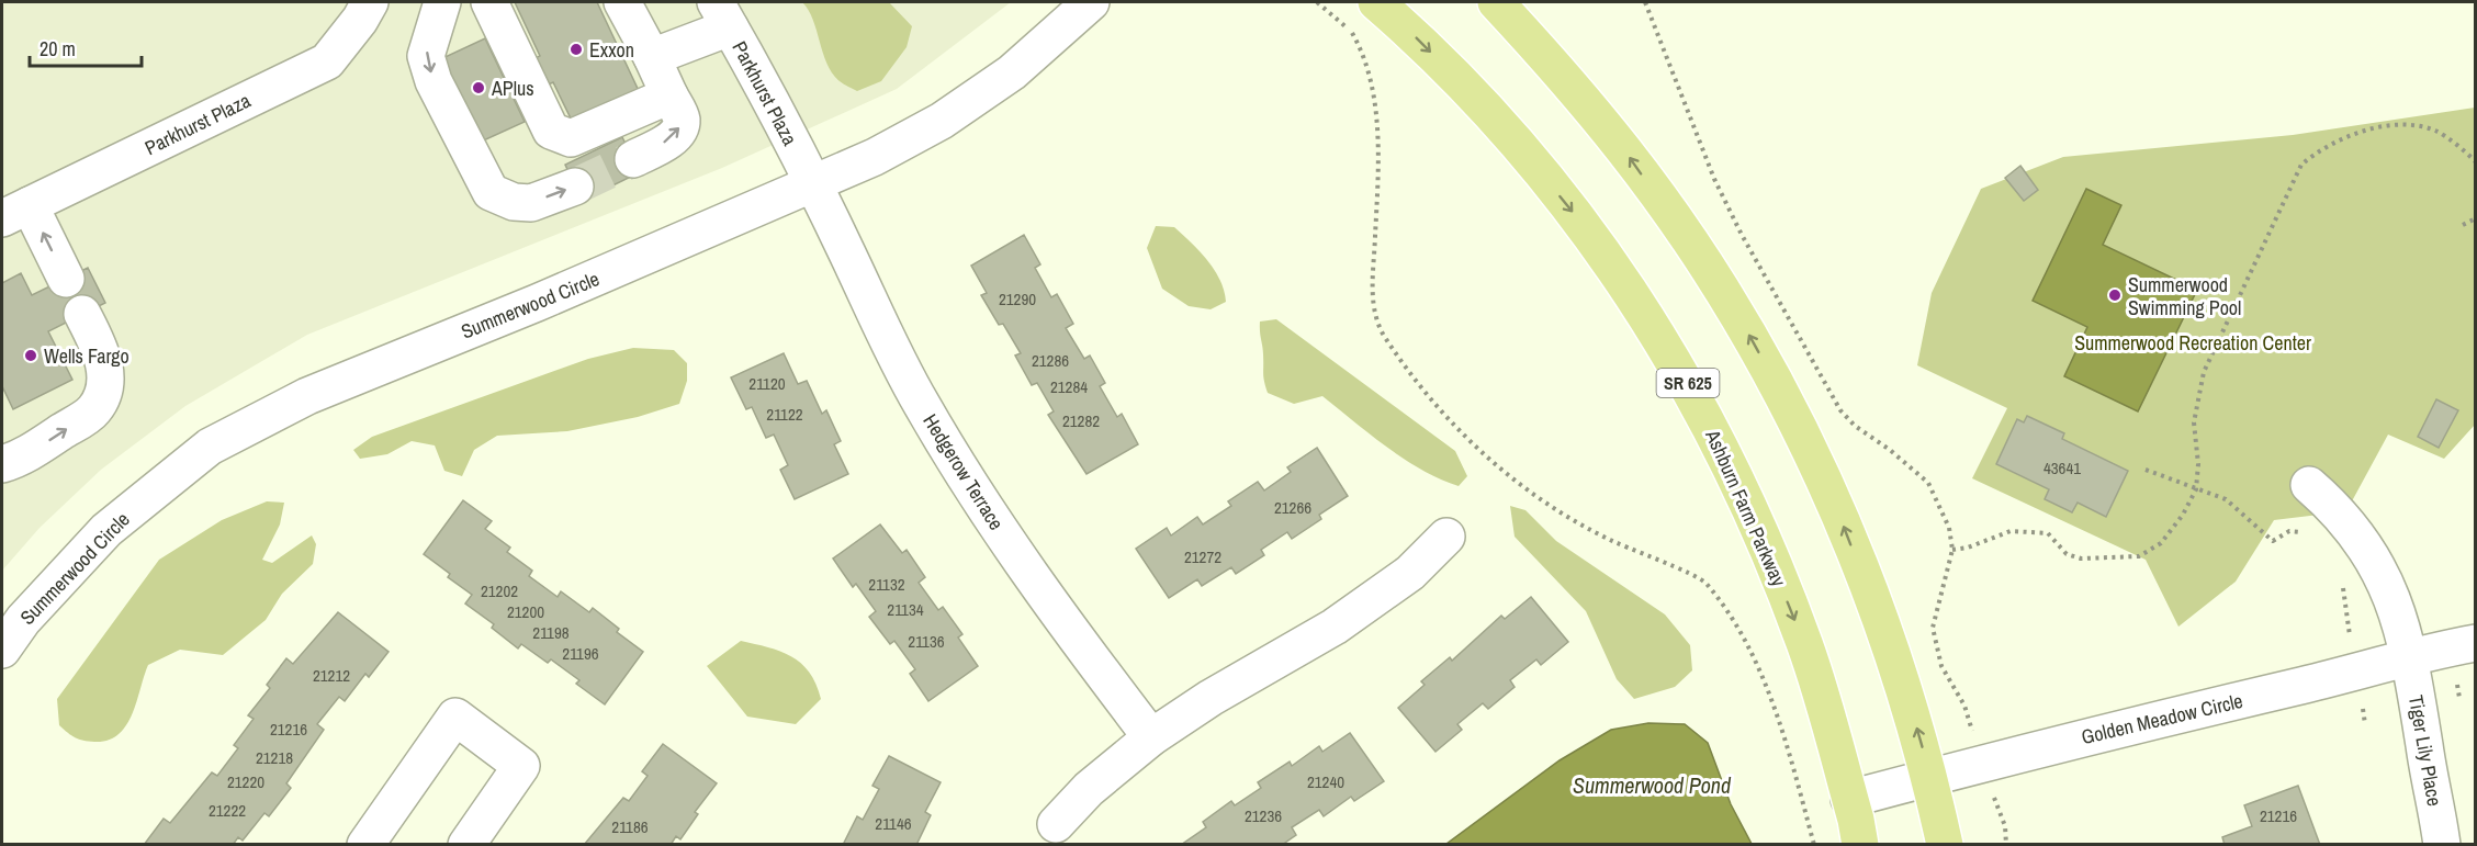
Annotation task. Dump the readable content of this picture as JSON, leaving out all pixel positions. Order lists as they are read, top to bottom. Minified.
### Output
{"streets":{"main road":["SR 625","Ashburn Farm Parkway"],"street":["Parkhurst Plaza","Summerwood Circle","Hedgerow Terrace","Golden Meadow Circle","Tiger Lily Place"]},"crossings":[["Parkhurst Plaza","Summerwood Circle"],["Parkhurst Plaza","Hedgerow Terrace"],["Summerwood Circle","Hedgerow Terrace"],["Ashburn Farm Parkway","Golden Meadow Circle"],["Golden Meadow Circle","Tiger Lily Place"]],"water":["Summerwood Pond"],"parks":["Summerwood Recreation Center"],"places":["Exxon","APlus","Summerwood Swimming Pool","Wells Fargo"],"house_numbers":["21290","21286","21120","21284","21122","21282","43641","21266","21272","21132","21202","21134","21200","21198","21136","21196","21212","21216","21218","21220","21240","21222","21236","21216","21146","21186"],"scale_bar":"20 m"}
